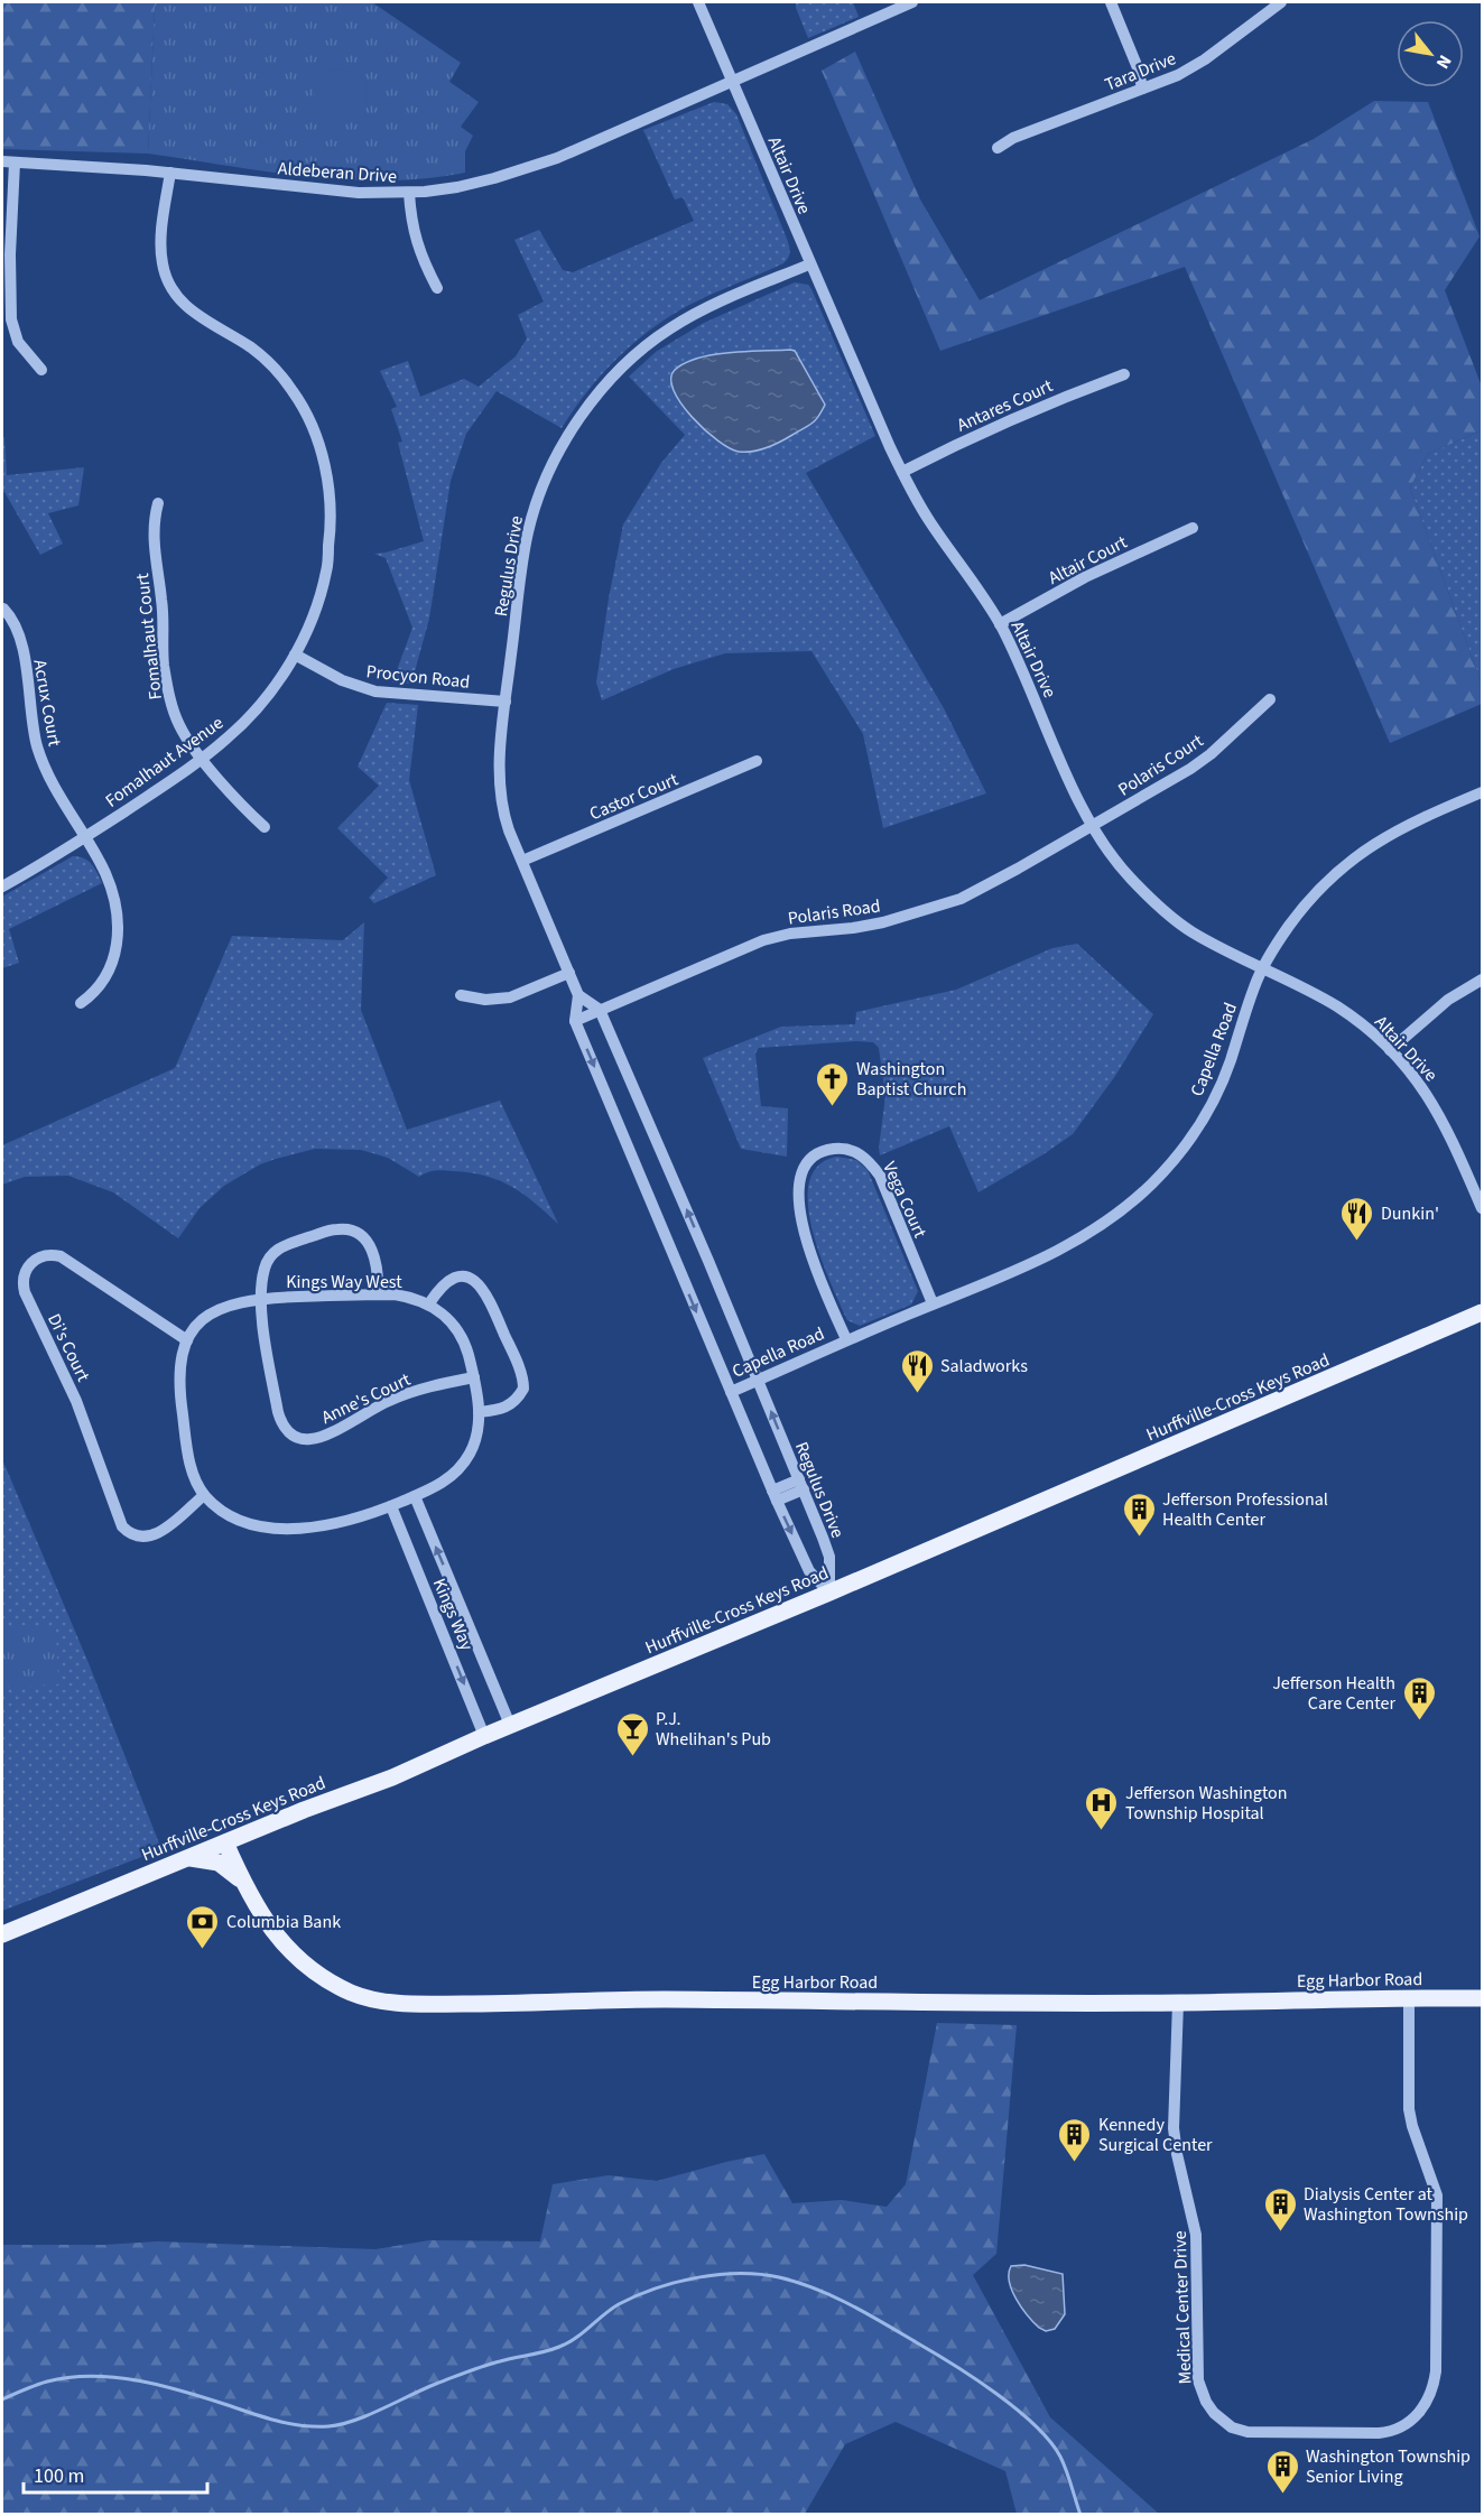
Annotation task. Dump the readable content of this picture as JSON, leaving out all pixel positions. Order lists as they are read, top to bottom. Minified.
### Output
{"streets":{"main road":["Hurffville-Cross Keys Road","Egg Harbor Road"],"street":["Tara Drive","Aldeberan Drive","Altair Drive","Antares Court","Altair Court","Regulus Drive","Fomalhaut Court","Procyon Road","Acrux Court","Fomalhaut Avenue","Polaris Court","Castor Court","Polaris Road","Capella Road","Vega Court","Kings Way West","Di's Court","Anne's Court","Kings Way","Medical Center Drive"]},"crossings":[["Aldeberan Drive","Altair Drive"],["Aldeberan Drive","Fomalhaut Avenue"],["Altair Drive","Antares Court"],["Altair Drive","Altair Court"],["Altair Drive","Regulus Drive"],["Altair Drive","Polaris Court"],["Altair Drive","Polaris Road"],["Altair Drive","Capella Road"],["Regulus Drive","Procyon Road"],["Regulus Drive","Castor Court"],["Regulus Drive","Polaris Road"],["Regulus Drive","Capella Road"],["Regulus Drive","Hurffville-Cross Keys Road"],["Fomalhaut Court","Fomalhaut Avenue"],["Procyon Road","Fomalhaut Avenue"],["Acrux Court","Fomalhaut Avenue"],["Polaris Court","Polaris Road"],["Capella Road","Vega Court"],["Kings Way West","Di's Court"],["Kings Way West","Anne's Court"],["Hurffville-Cross Keys Road","Kings Way"],["Hurffville-Cross Keys Road","Egg Harbor Road"],["Egg Harbor Road","Medical Center Drive"]],"places":{"church":["Washington Baptist Church"],"restaurant":["Dunkin'","Saladworks"],"building":["Jefferson Professional Health Center","Jefferson Health Care Center","Kennedy Surgical Center","Dialysis Center at Washington Township","Washington Township Senior Living"],"bar":["P.J. Whelihan's Pub"],"hospital":["Jefferson Washington Township Hospital"],"bank":["Columbia Bank"]},"scale_bar":"100 m","north":"bottom right"}
